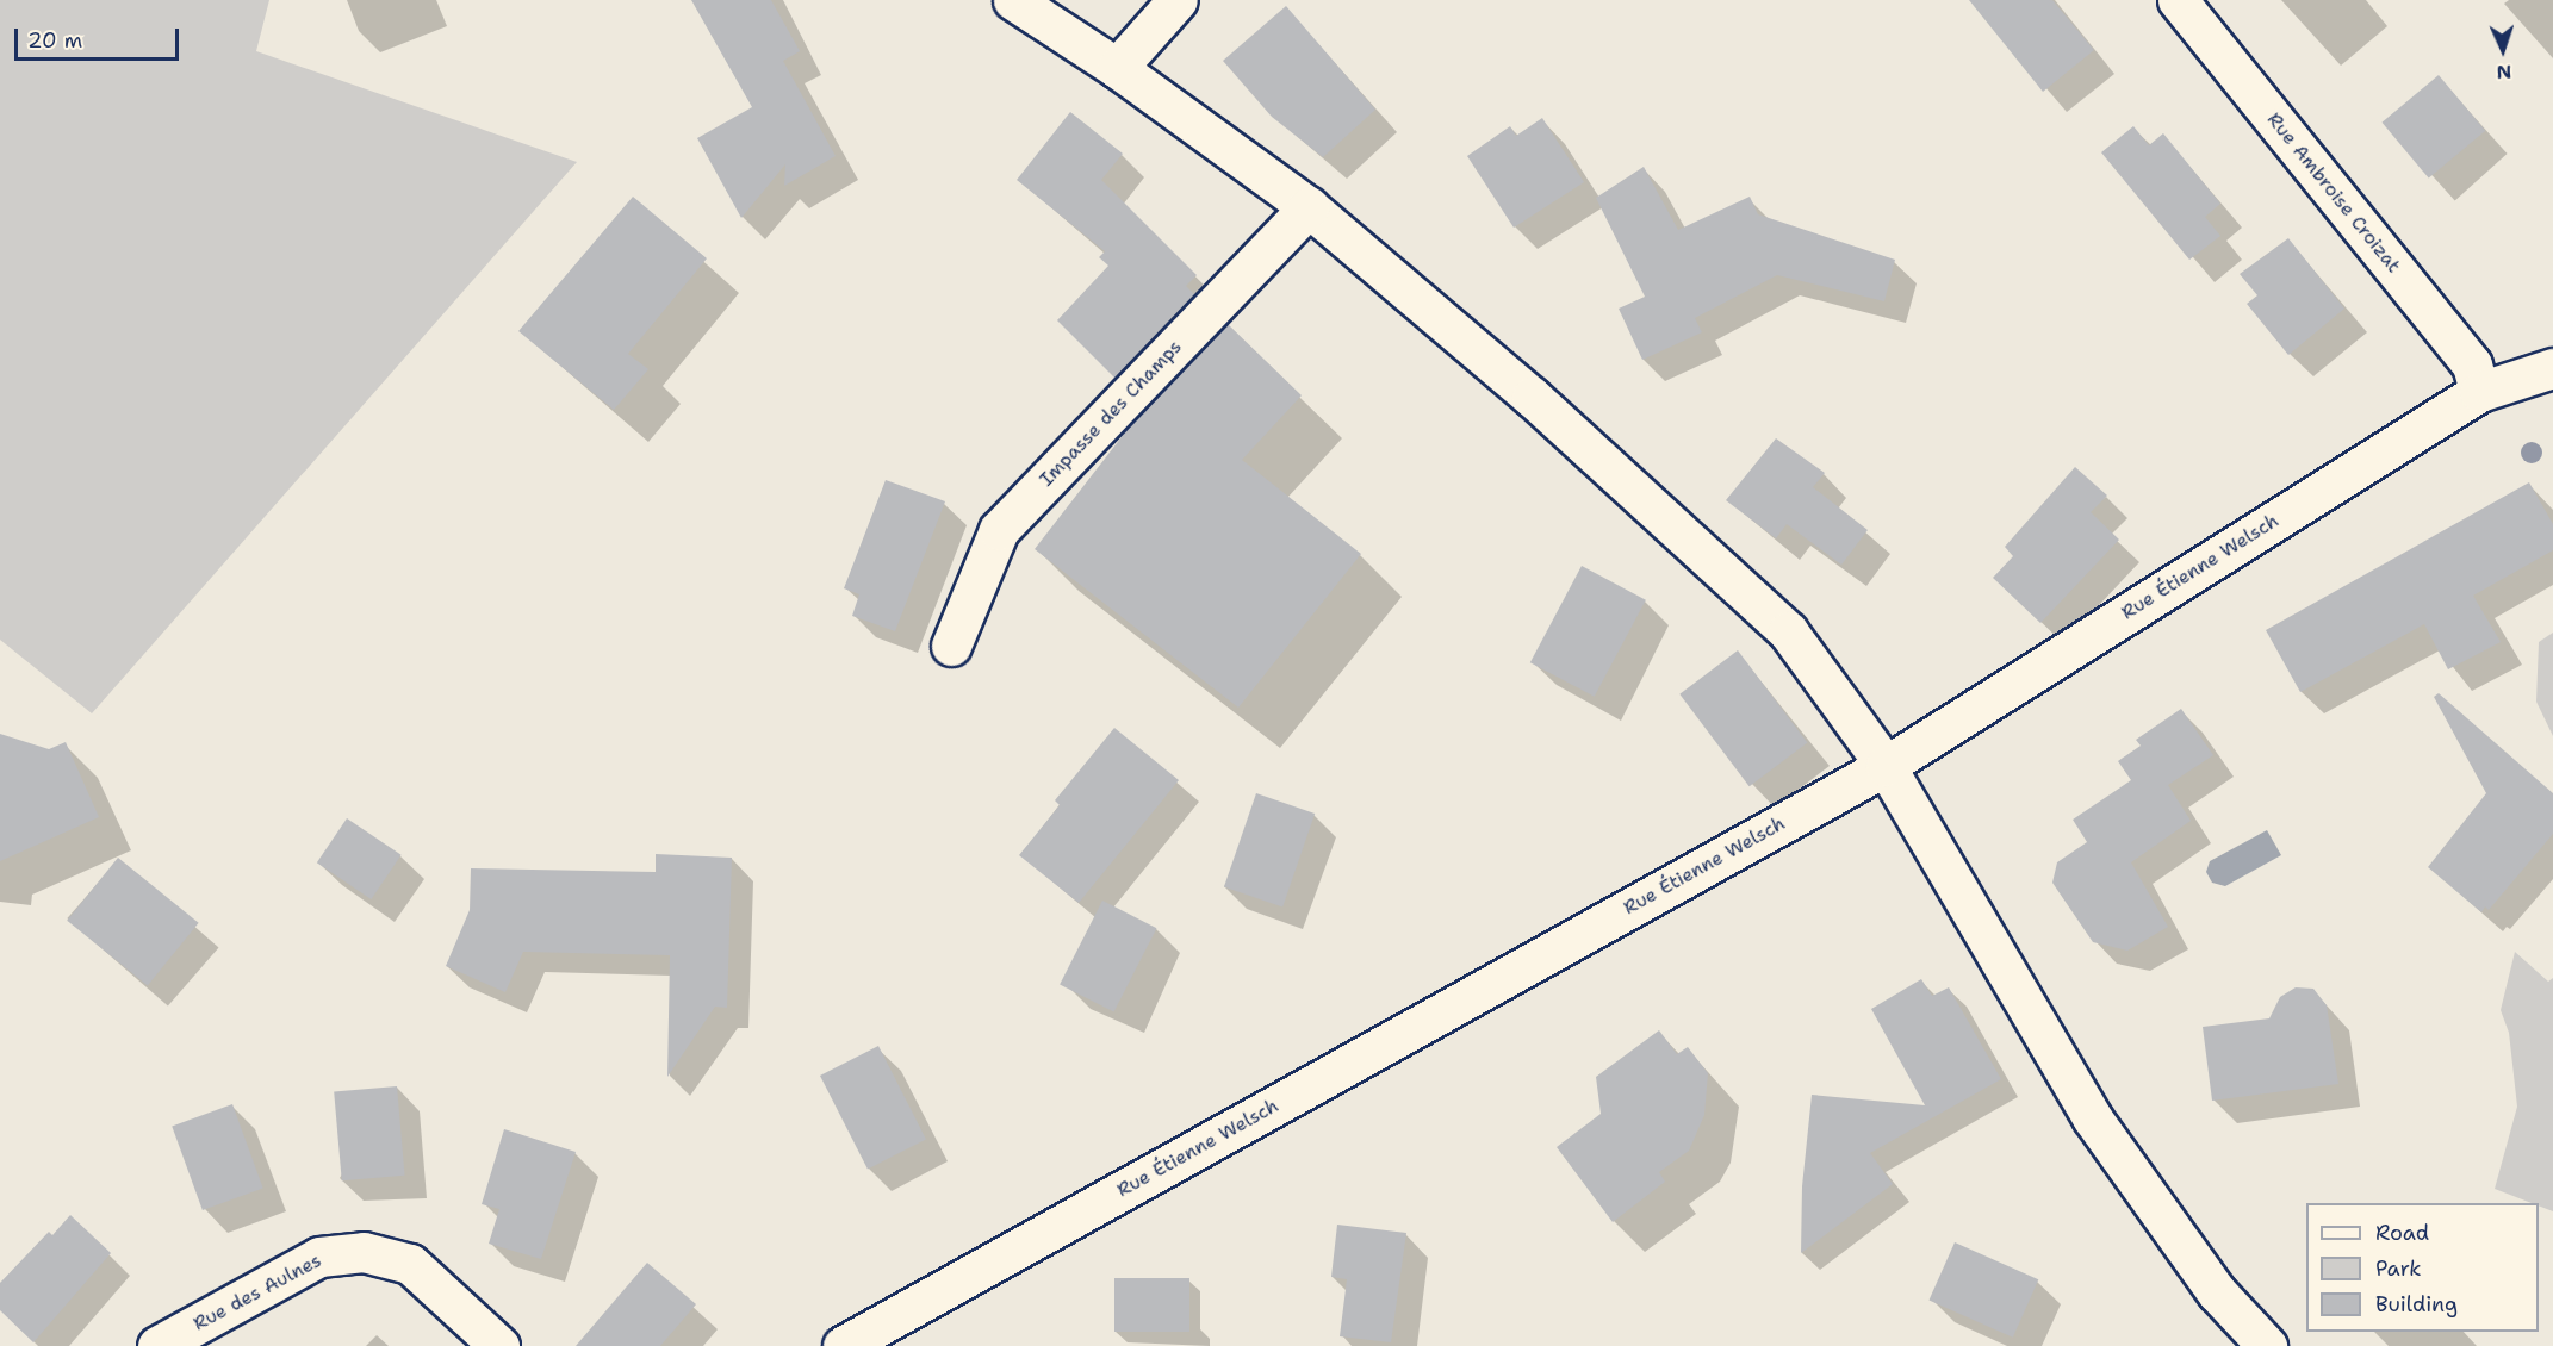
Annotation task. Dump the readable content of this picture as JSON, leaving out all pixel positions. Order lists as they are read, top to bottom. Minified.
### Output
{"streets":{"street":["Rue Ambroise Croizat","Impasse des Champs","Rue Étienne Welsch","Rue des Aulnes"]},"crossings":[["Rue Ambroise Croizat","Rue Étienne Welsch"]],"legend":["Road","Park","Building"],"scale_bar":"20 m","north":"bottom"}
